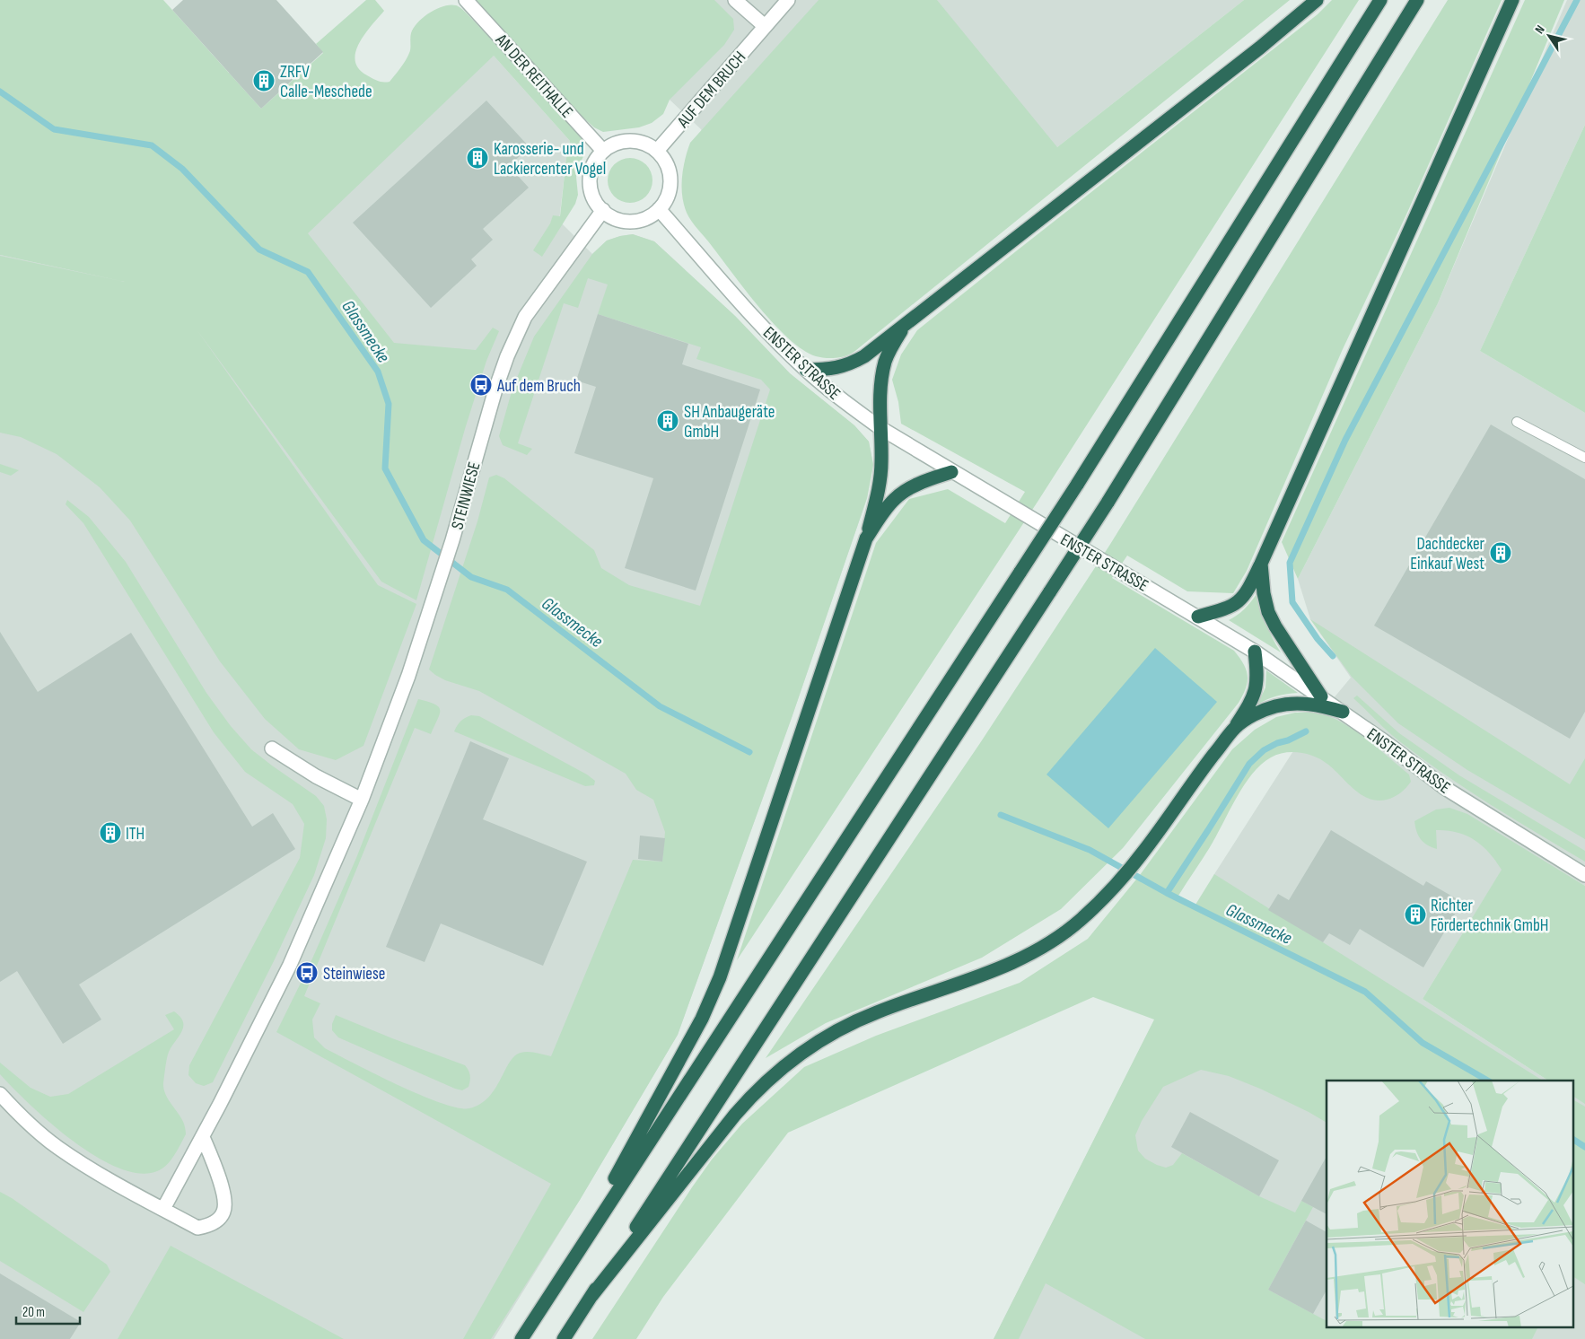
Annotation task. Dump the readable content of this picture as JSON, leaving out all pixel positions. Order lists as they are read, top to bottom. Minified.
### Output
{"streets":{"street":["AN DER REITHALLE","AUF DEM BRUCH","ENSTER STRASSE","STEINWIESE"]},"crossings":[["AN DER REITHALLE","AUF DEM BRUCH"],["AN DER REITHALLE","ENSTER STRASSE"],["AN DER REITHALLE","STEINWIESE"],["AUF DEM BRUCH","ENSTER STRASSE"],["AUF DEM BRUCH","STEINWIESE"],["ENSTER STRASSE","STEINWIESE"]],"water":["Glassmecke"],"places":{"building":["ZRFV Calle-Meschede","Karosserie- und Lackiercenter Vogel","SH Anbaugeräte GmbH","Dachdecker Einkauf West","ITH","Richter Fördertechnik GmbH"],"bus stop":["Auf dem Bruch","Steinwiese"]},"scale_bar":"20 m","north":"top left"}
